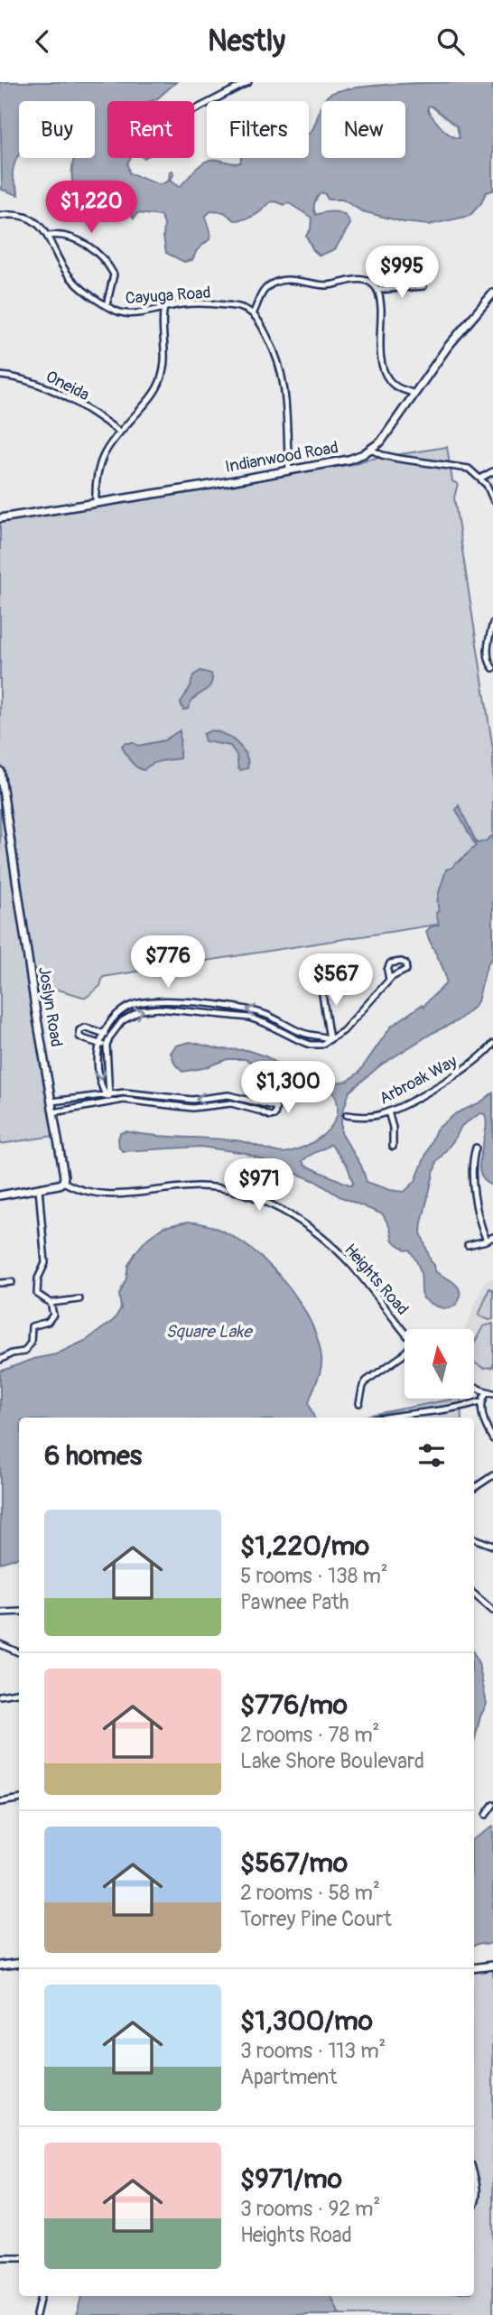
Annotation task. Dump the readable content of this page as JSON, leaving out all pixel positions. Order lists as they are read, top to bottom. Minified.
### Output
{"streets":{"street":["Cayuga Road","Oneida","Indianwood Road","Joslyn Road","Arbroak Way","Heights Road"]},"crossings":[["Joslyn Road","Heights Road"]],"water":["Square Lake"],"north":"top","page":{"header":"Nestly","chip":["Buy","Rent","Filters","New"],"price":["$1,220","$995","$776","$567","$1,300","$971"],"heading":"6 homes","list":[{"name":"$1,220/mo","note":"5 rooms · 138 m² · Pawnee Path"},{"name":"$776/mo","note":"2 rooms · 78 m² · Lake Shore Boulevard"},{"name":"$567/mo","note":"2 rooms · 58 m² · Torrey Pine Court"},{"name":"$1,300/mo","note":"3 rooms · 113 m² · Apartment"},{"name":"$971/mo","note":"3 rooms · 92 m² · Heights Road"}]}}
